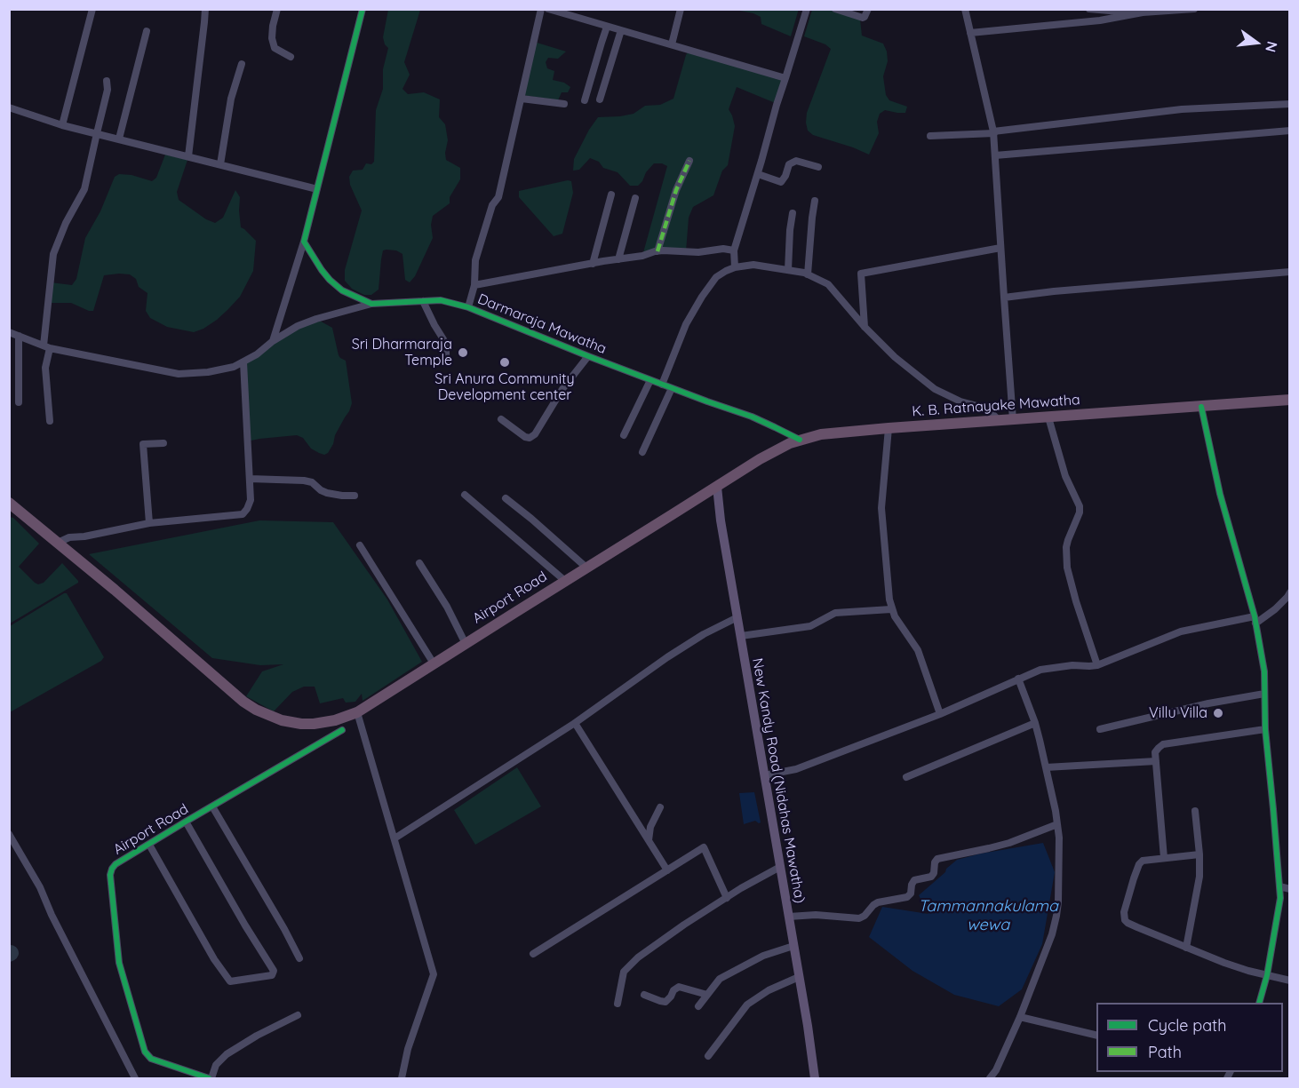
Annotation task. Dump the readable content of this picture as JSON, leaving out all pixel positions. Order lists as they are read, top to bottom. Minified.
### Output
{"streets":{"highway":["K. B. Ratnayake Mawatha","Airport Road"],"main road":["New Kandy Road (Nidahas Mawatha)"],"street":["Darmaraja Mawatha"]},"crossings":[["Darmaraja Mawatha","K. B. Ratnayake Mawatha"],["K. B. Ratnayake Mawatha","Airport Road"],["K. B. Ratnayake Mawatha","New Kandy Road (Nidahas Mawatha)"],["Airport Road","New Kandy Road (Nidahas Mawatha)"]],"water":["Tammannakulama wewa"],"places":["Sri Dharmaraja Temple","Sri Anura Community Development center","Villu Villa"],"legend":["Cycle path","Path"],"north":"right"}
